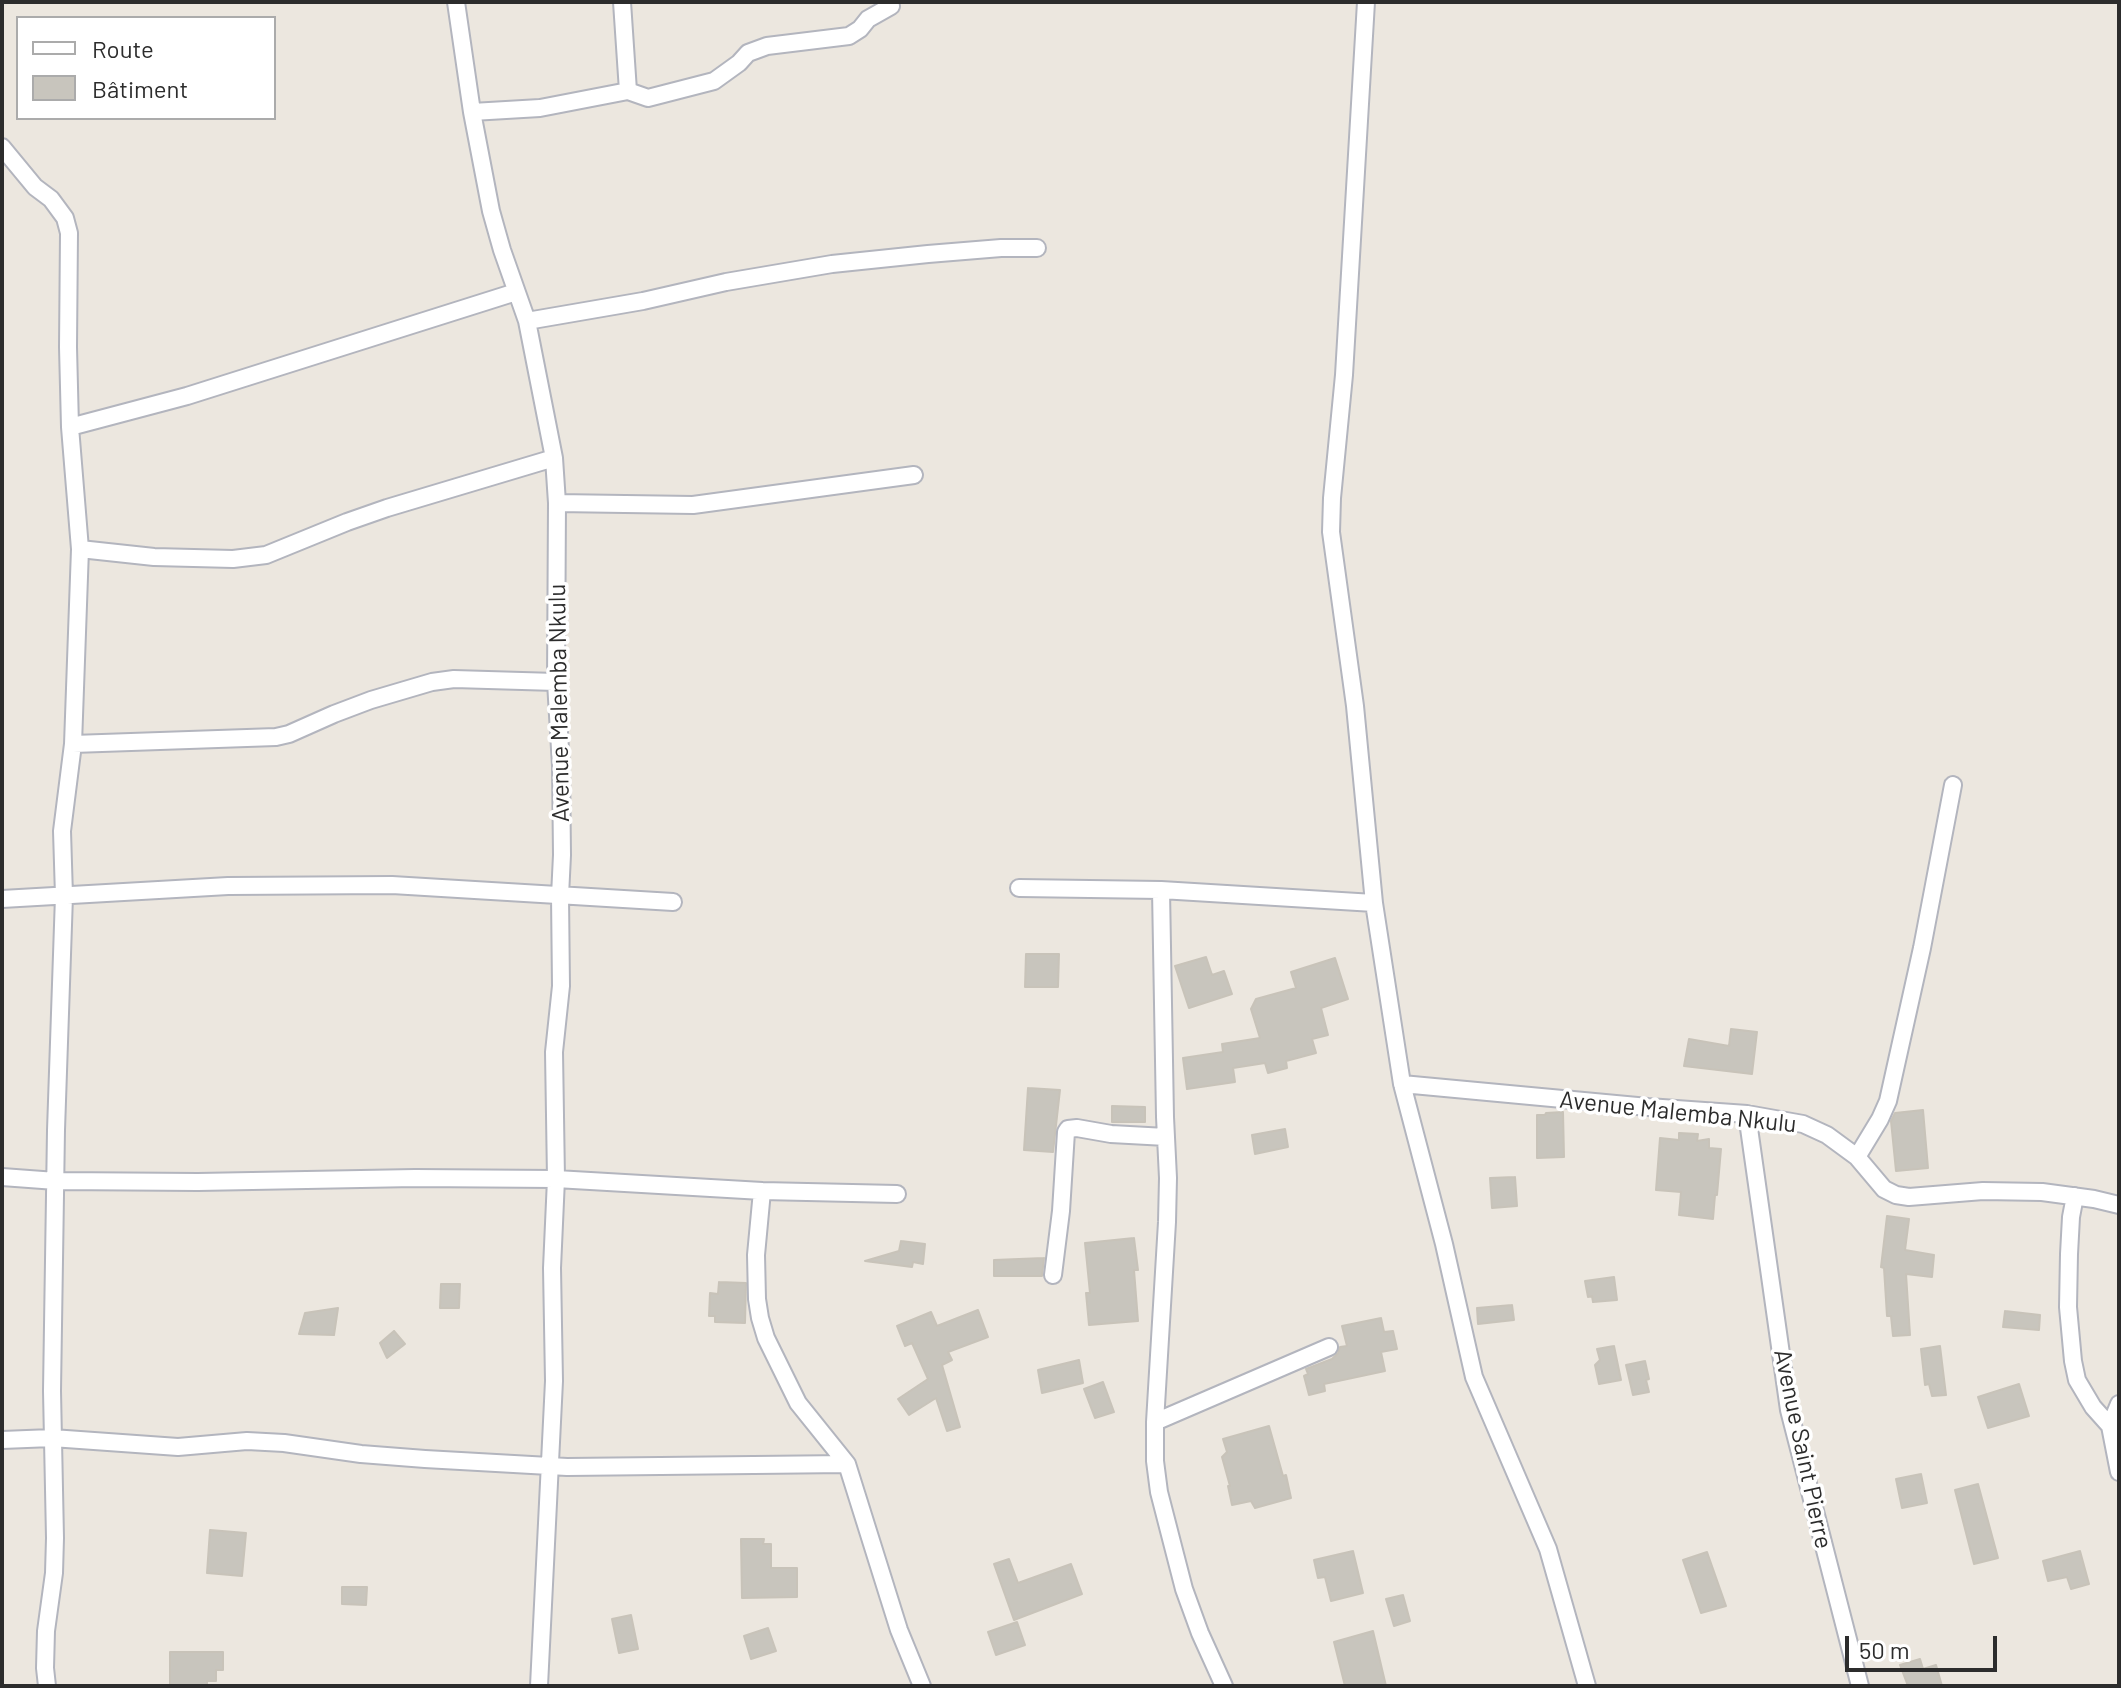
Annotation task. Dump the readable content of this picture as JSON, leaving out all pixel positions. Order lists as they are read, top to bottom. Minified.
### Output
{"streets":{"street":["Avenue Malemba Nkulu","Avenue Saint Pierre"]},"crossings":[["Avenue Malemba Nkulu","Avenue Saint Pierre"]],"legend":["Route","Bâtiment"],"scale_bar":"50 m"}
